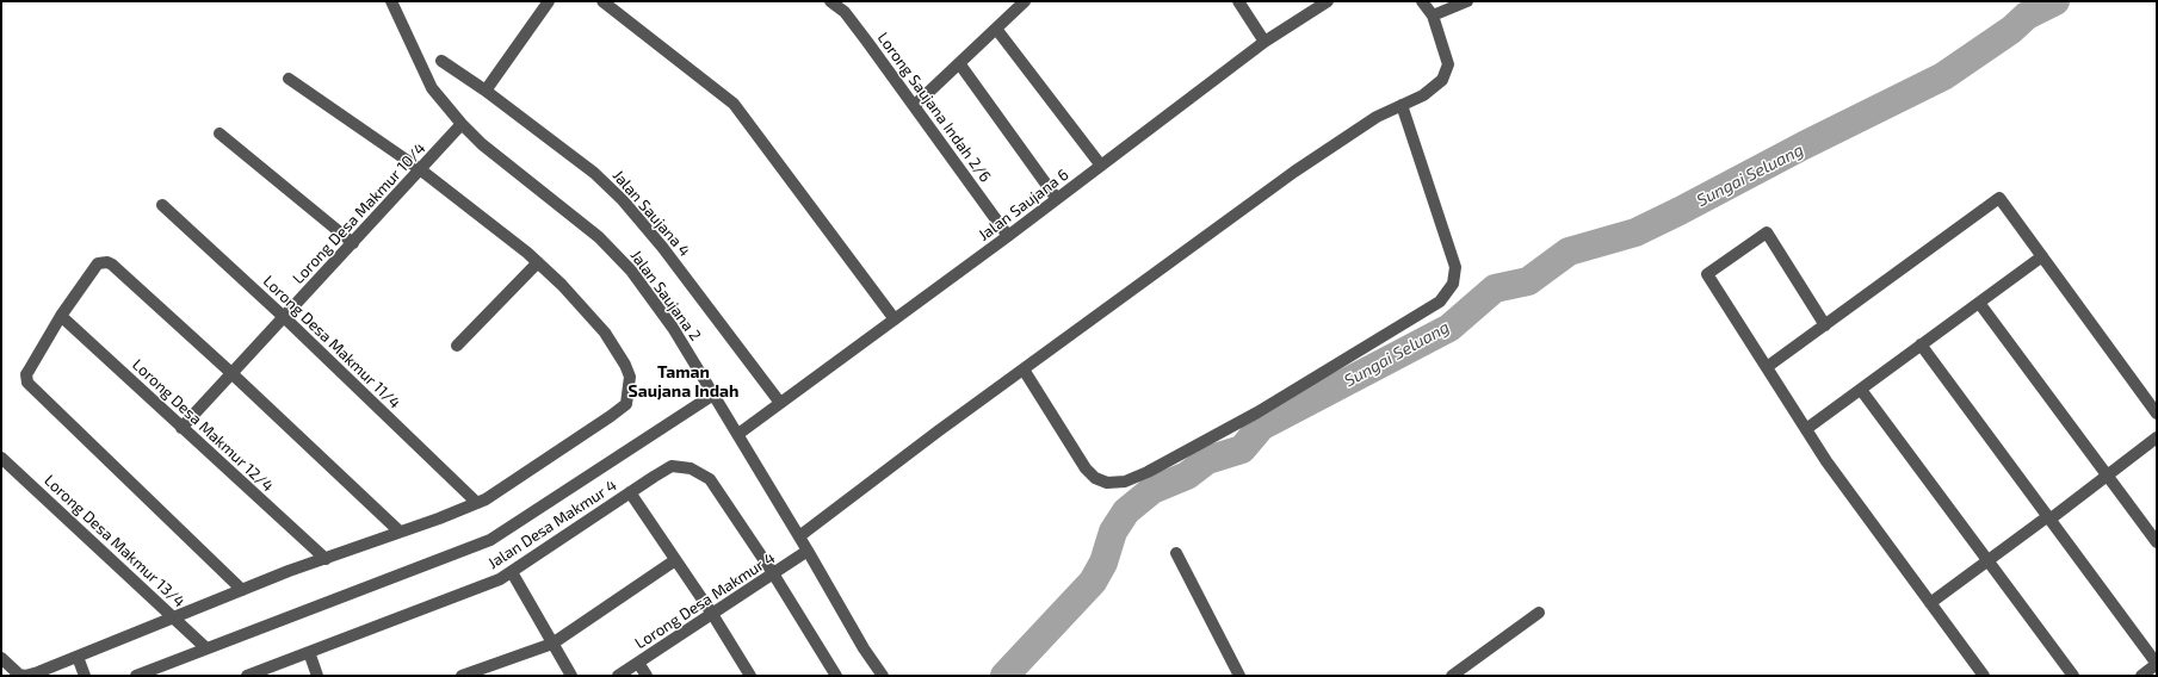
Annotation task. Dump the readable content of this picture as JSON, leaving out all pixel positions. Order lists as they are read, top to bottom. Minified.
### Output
{"streets":{"street":["Lorong Saujana Indah 2/6","Jalan Saujana 6","Lorong Desa Makmur 10/4","Jalan Saujana 4","Jalan Saujana 2","Lorong Desa Makmur 11/4","Lorong Desa Makmur 12/4","Jalan Desa Makmur 4","Lorong Desa Makmur 13/4","Lorong Desa Makmur 4"]},"crossings":[["Lorong Saujana Indah 2/6","Jalan Saujana 6"],["Jalan Saujana 6","Jalan Saujana 4"],["Jalan Saujana 6","Jalan Saujana 2"],["Lorong Desa Makmur 10/4","Jalan Saujana 2"],["Lorong Desa Makmur 10/4","Lorong Desa Makmur 11/4"],["Lorong Desa Makmur 10/4","Lorong Desa Makmur 12/4"],["Jalan Saujana 2","Lorong Desa Makmur 4"],["Jalan Desa Makmur 4","Lorong Desa Makmur 4"]],"districts":["Taman Saujana Indah"],"water":["Sungai Seluang"]}
